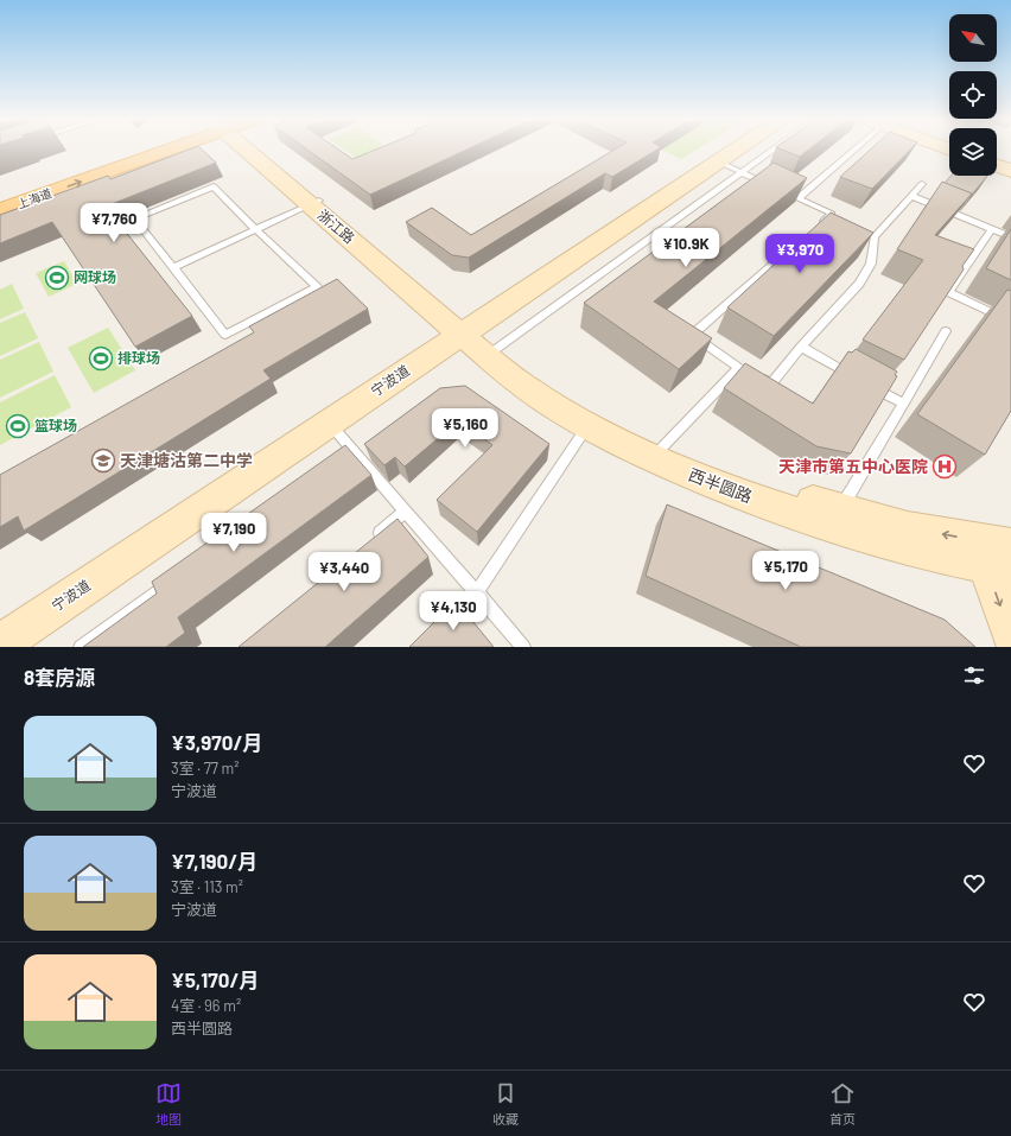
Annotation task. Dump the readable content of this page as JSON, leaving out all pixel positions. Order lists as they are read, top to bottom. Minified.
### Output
{"streets":{"main road":["上海道"],"street":["浙江路","宁波道","西半圆路"]},"crossings":[["浙江路","宁波道"],["浙江路","西半圆路"],["宁波道","西半圆路"]],"places":{"sports":["网球场","排球场","篮球场"],"school or university":["天津塘沽第二中学"],"hospital":["天津市第五中心医院"]},"north":"top left","page":{"price":["¥7,760","¥10.9K","¥3,970","¥5,160","¥7,190","¥5,170","¥3,440","¥4,130"],"heading":"8套房源","list":[{"name":"¥3,970/月","note":"3室 · 77 m² · 宁波道"},{"name":"¥7,190/月","note":"3室 · 113 m² · 宁波道"},{"name":"¥5,170/月","note":"4室 · 96 m² · 西半圆路"}],"tabs":["地图","收藏","首页"]}}
